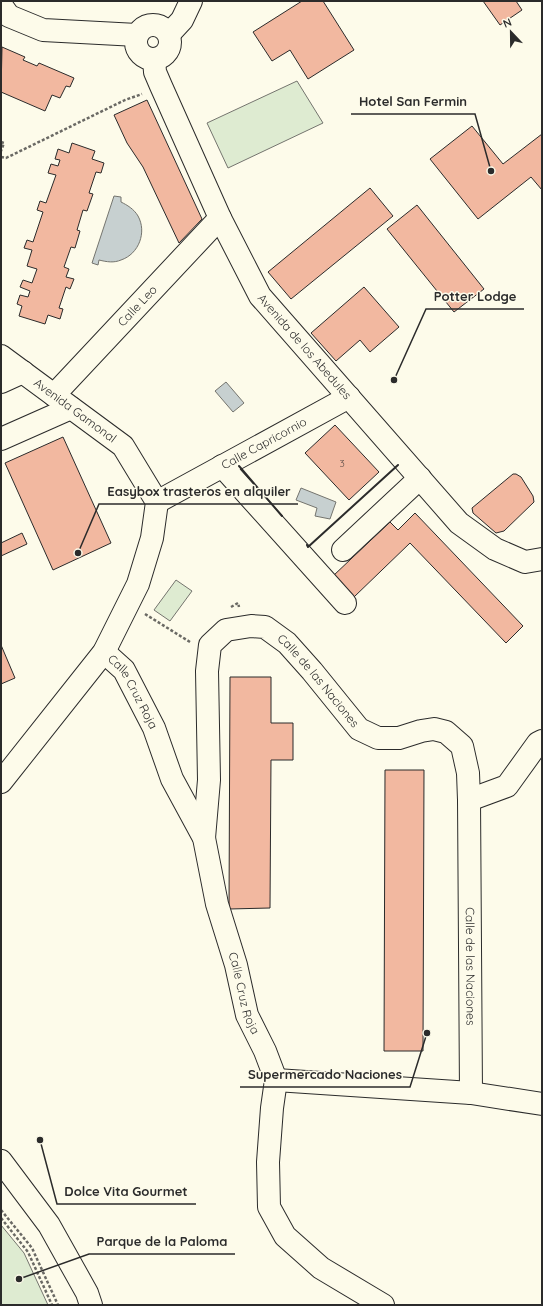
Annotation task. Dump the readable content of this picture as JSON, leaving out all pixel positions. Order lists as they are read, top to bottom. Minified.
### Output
{"streets":{"street":["Calle Leo","Avenida de los Abedules","Avenida Gamonal","Calle Capricornio","Calle de las Naciones","Calle Cruz Roja"]},"crossings":[["Calle Leo","Avenida de los Abedules"],["Calle Leo","Avenida Gamonal"],["Avenida de los Abedules","Calle Capricornio"],["Avenida Gamonal","Calle Capricornio"],["Calle de las Naciones","Calle Cruz Roja"]],"places":["Hotel San Fermin","Potter Lodge","Easybox trasteros en alquiler","Supermercado Naciones","Dolce Vita Gourmet","Parque de la Paloma"],"house_numbers":["3"],"north":"top"}
